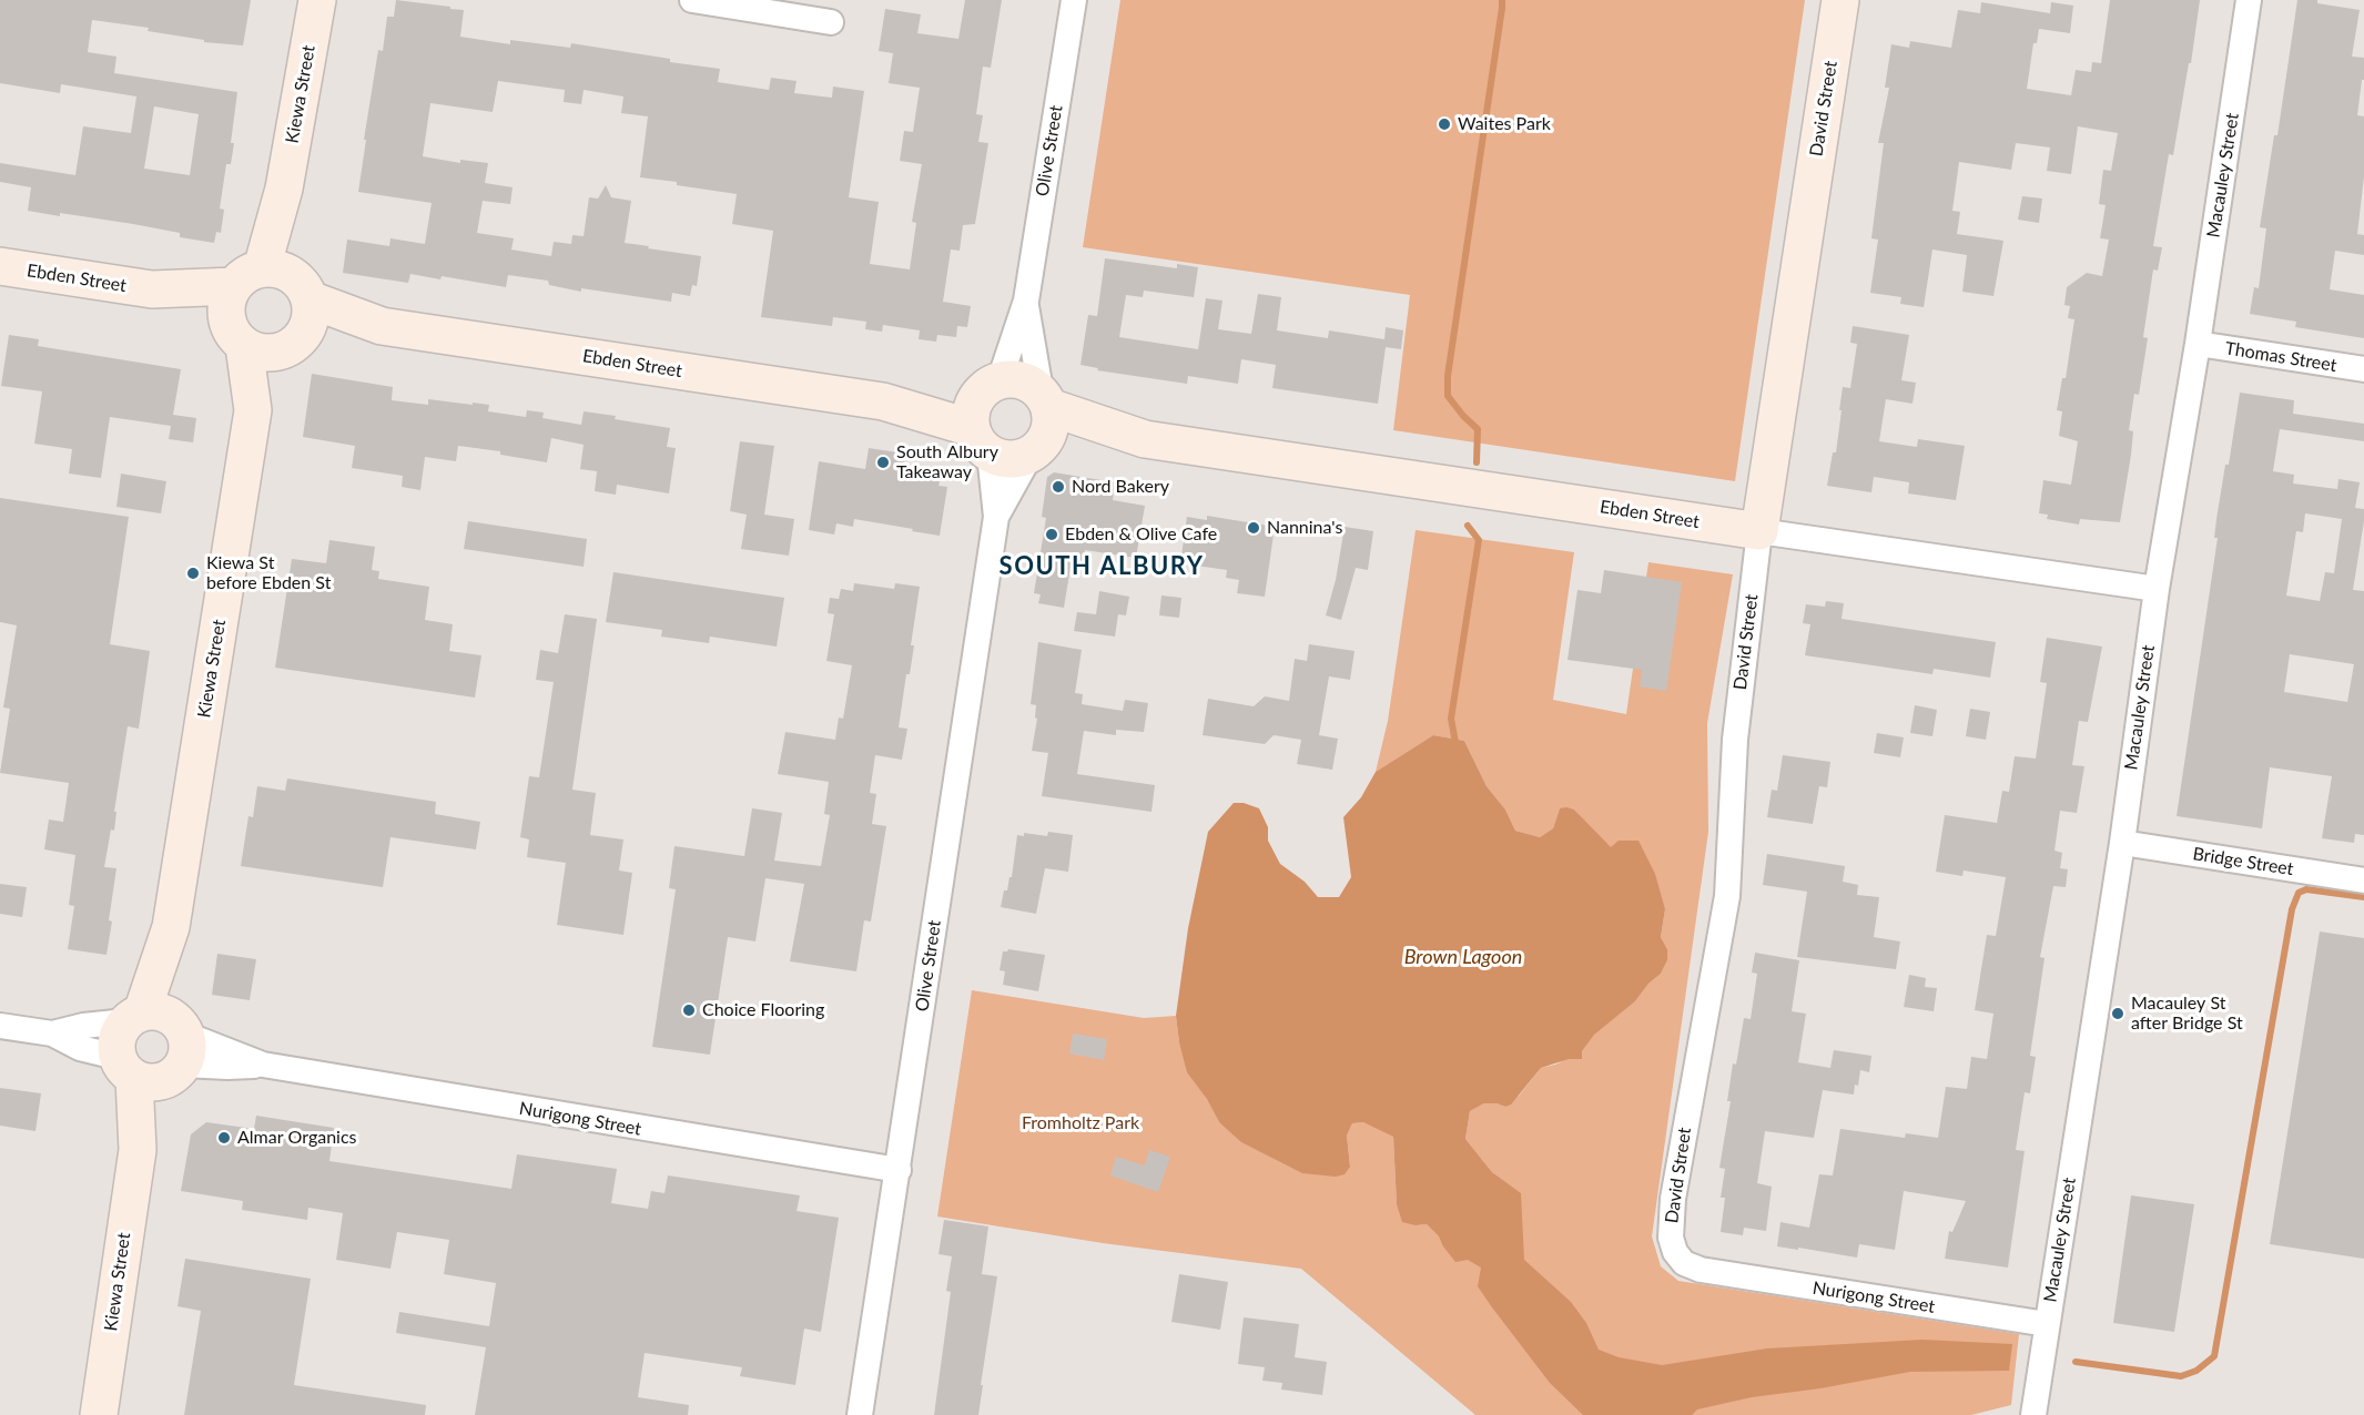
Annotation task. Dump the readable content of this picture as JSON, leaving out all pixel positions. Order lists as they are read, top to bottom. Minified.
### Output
{"streets":{"street":["Kiewa Street","David Street","Olive Street","Macauley Street","Ebden Street","Thomas Street","Bridge Street","Nurigong Street"]},"crossings":[["Kiewa Street","Ebden Street"],["Kiewa Street","Nurigong Street"],["David Street","Ebden Street"],["David Street","Nurigong Street"],["Olive Street","Ebden Street"],["Olive Street","Nurigong Street"],["Macauley Street","Ebden Street"],["Macauley Street","Thomas Street"],["Macauley Street","Bridge Street"],["Macauley Street","Nurigong Street"]],"districts":["SOUTH ALBURY"],"water":["Brown Lagoon"],"parks":["Fromholtz Park"],"places":["Waites Park","South Albury Takeaway","Nord Bakery","Nannina's","Ebden & Olive Cafe","Kiewa St before Ebden St","Choice Flooring","Macauley St after Bridge St","Almar Organics"]}
